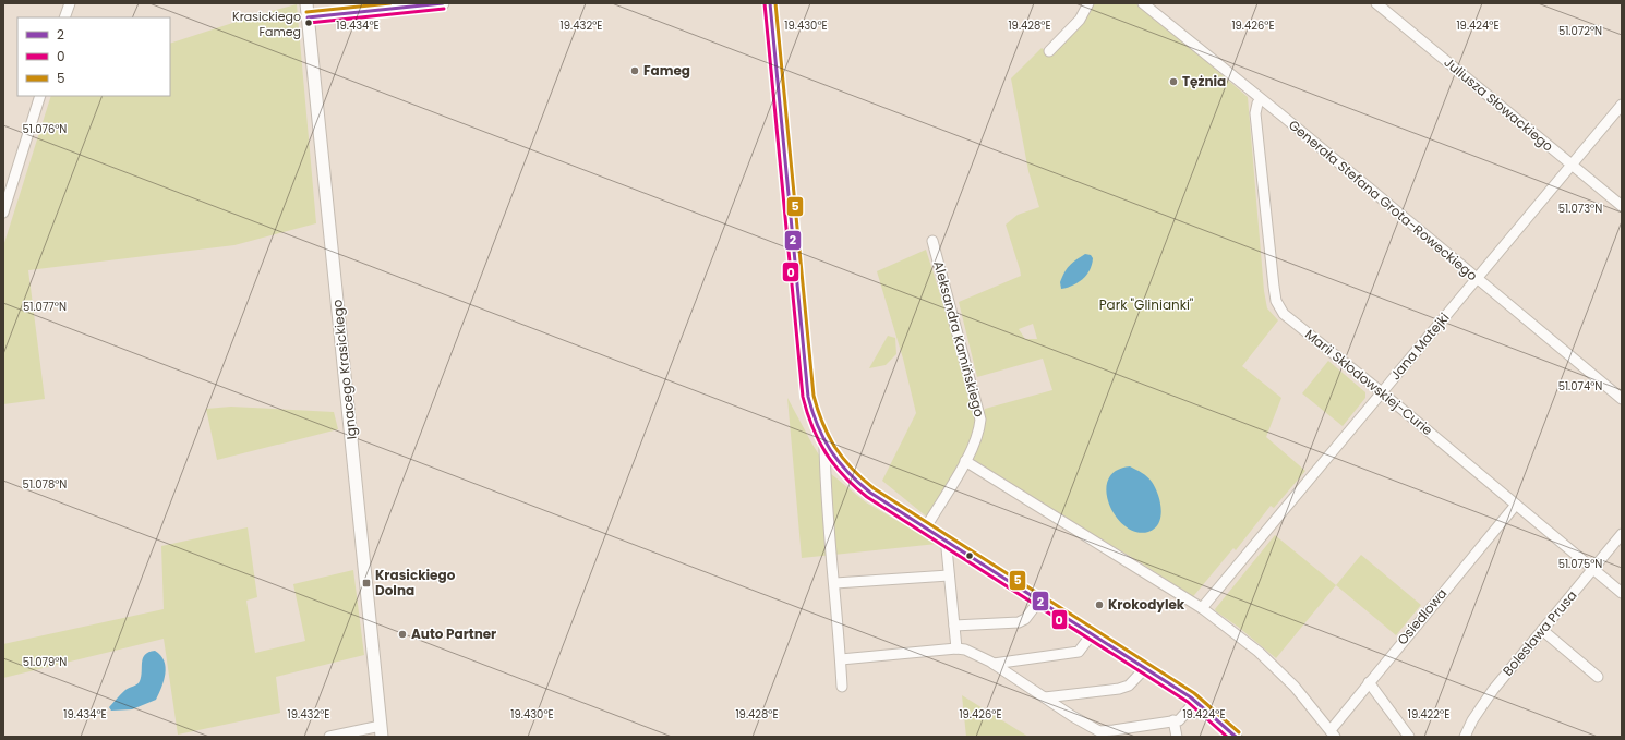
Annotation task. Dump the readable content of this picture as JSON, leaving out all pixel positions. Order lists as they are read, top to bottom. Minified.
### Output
{"streets":{"street":["Juliusza Słowackiego","Generała Stefana Grota-Roweckiego","Aleksandra Kamińskiego","Jana Matejki","Ignacego Krasickiego","Marii Skłodowskiej-Curie","Osiedlowa","Bolesława Prusa"]},"crossings":[["Juliusza Słowackiego","Jana Matejki"],["Generała Stefana Grota-Roweckiego","Jana Matejki"],["Generała Stefana Grota-Roweckiego","Marii Skłodowskiej-Curie"],["Jana Matejki","Marii Skłodowskiej-Curie"],["Marii Skłodowskiej-Curie","Osiedlowa"],["Marii Skłodowskiej-Curie","Bolesława Prusa"]],"parks":["Park \"Glinianki\""],"places":{"other":["Krasickiego Fameg","Fameg","Tężnia","Krokodylek","Auto Partner"],"transit":["Krasickiego Dolna"]},"lines":["transit line 2","transit line 0","transit line 5"],"legend":["2","0","5"],"coordinates":["19.426°E","19.424°E","19.434°E","19.432°E","19.430°E","19.428°E","51.072°N","51.076°N","51.073°N","51.077°N","51.074°N","51.078°N","51.075°N","51.079°N","19.422°E"]}
